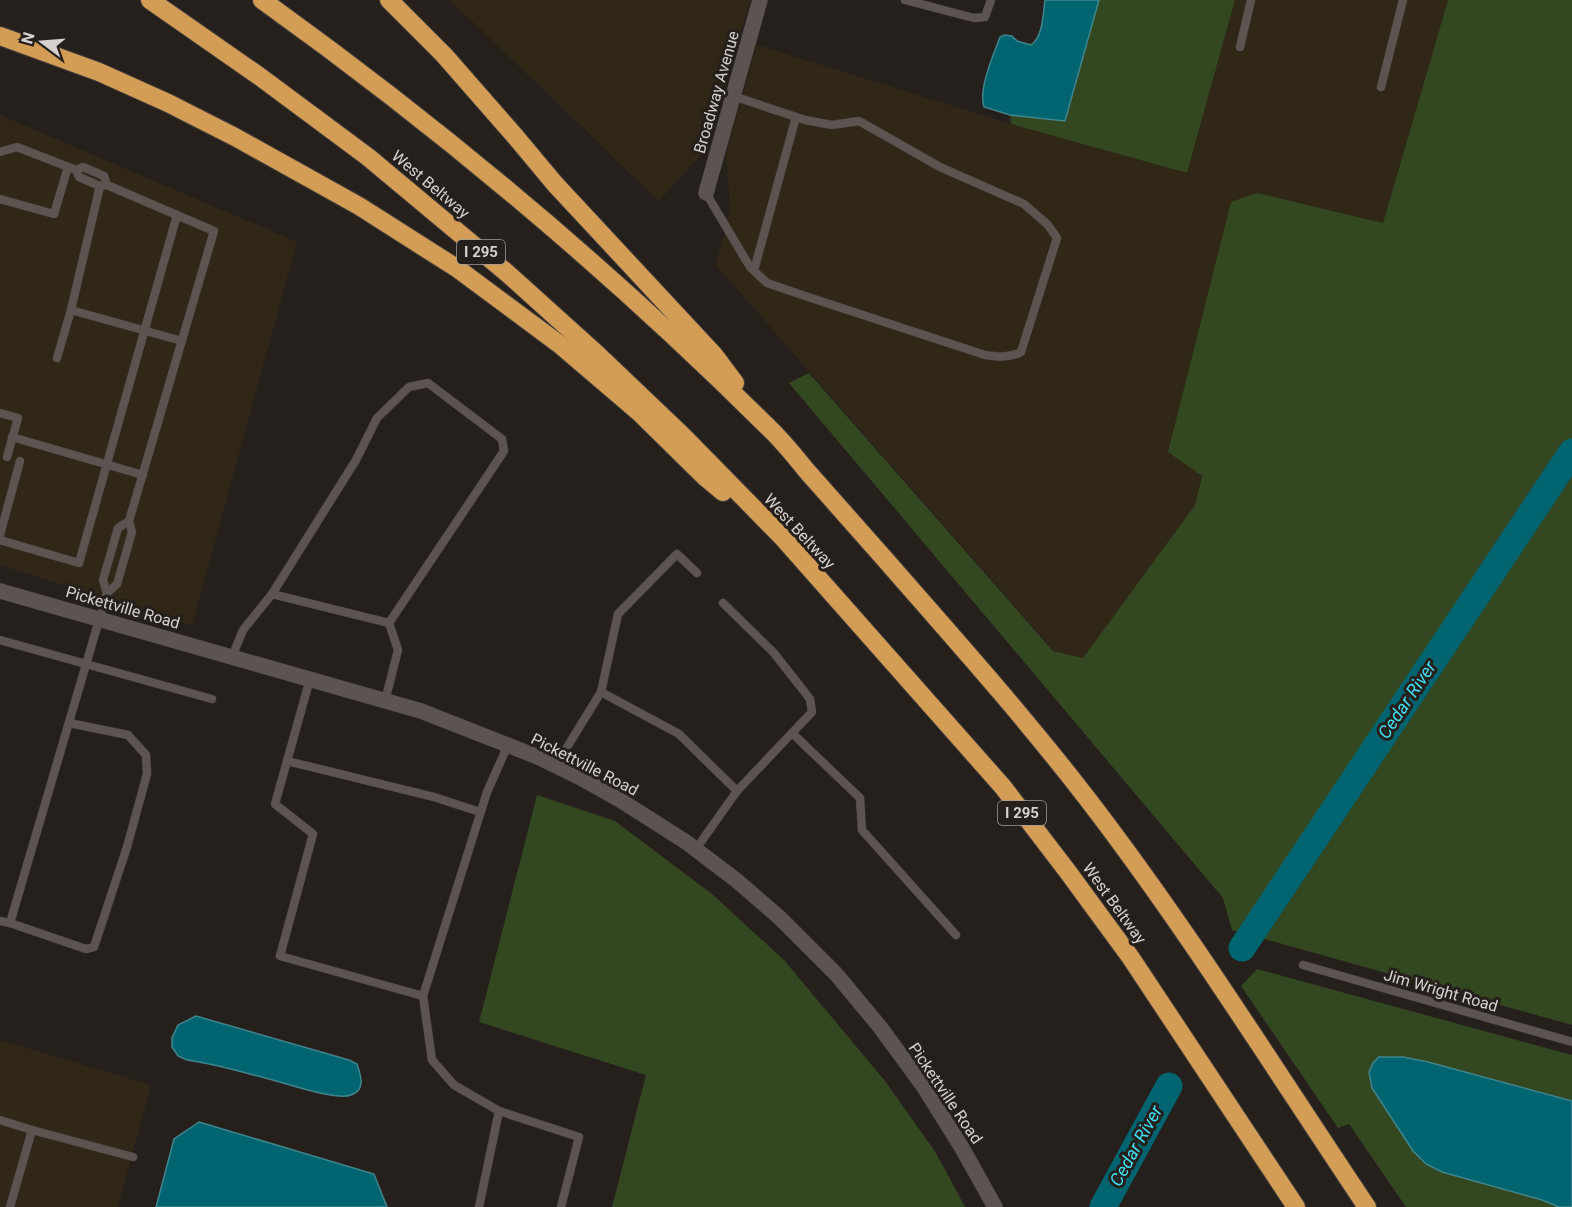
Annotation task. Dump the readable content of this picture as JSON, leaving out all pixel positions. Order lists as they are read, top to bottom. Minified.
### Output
{"streets":{"highway":["West Beltway","I 295"],"street":["Broadway Avenue","Pickettville Road"],"lane":["Jim Wright Road"]},"water":["Cedar River"],"north":"left"}
